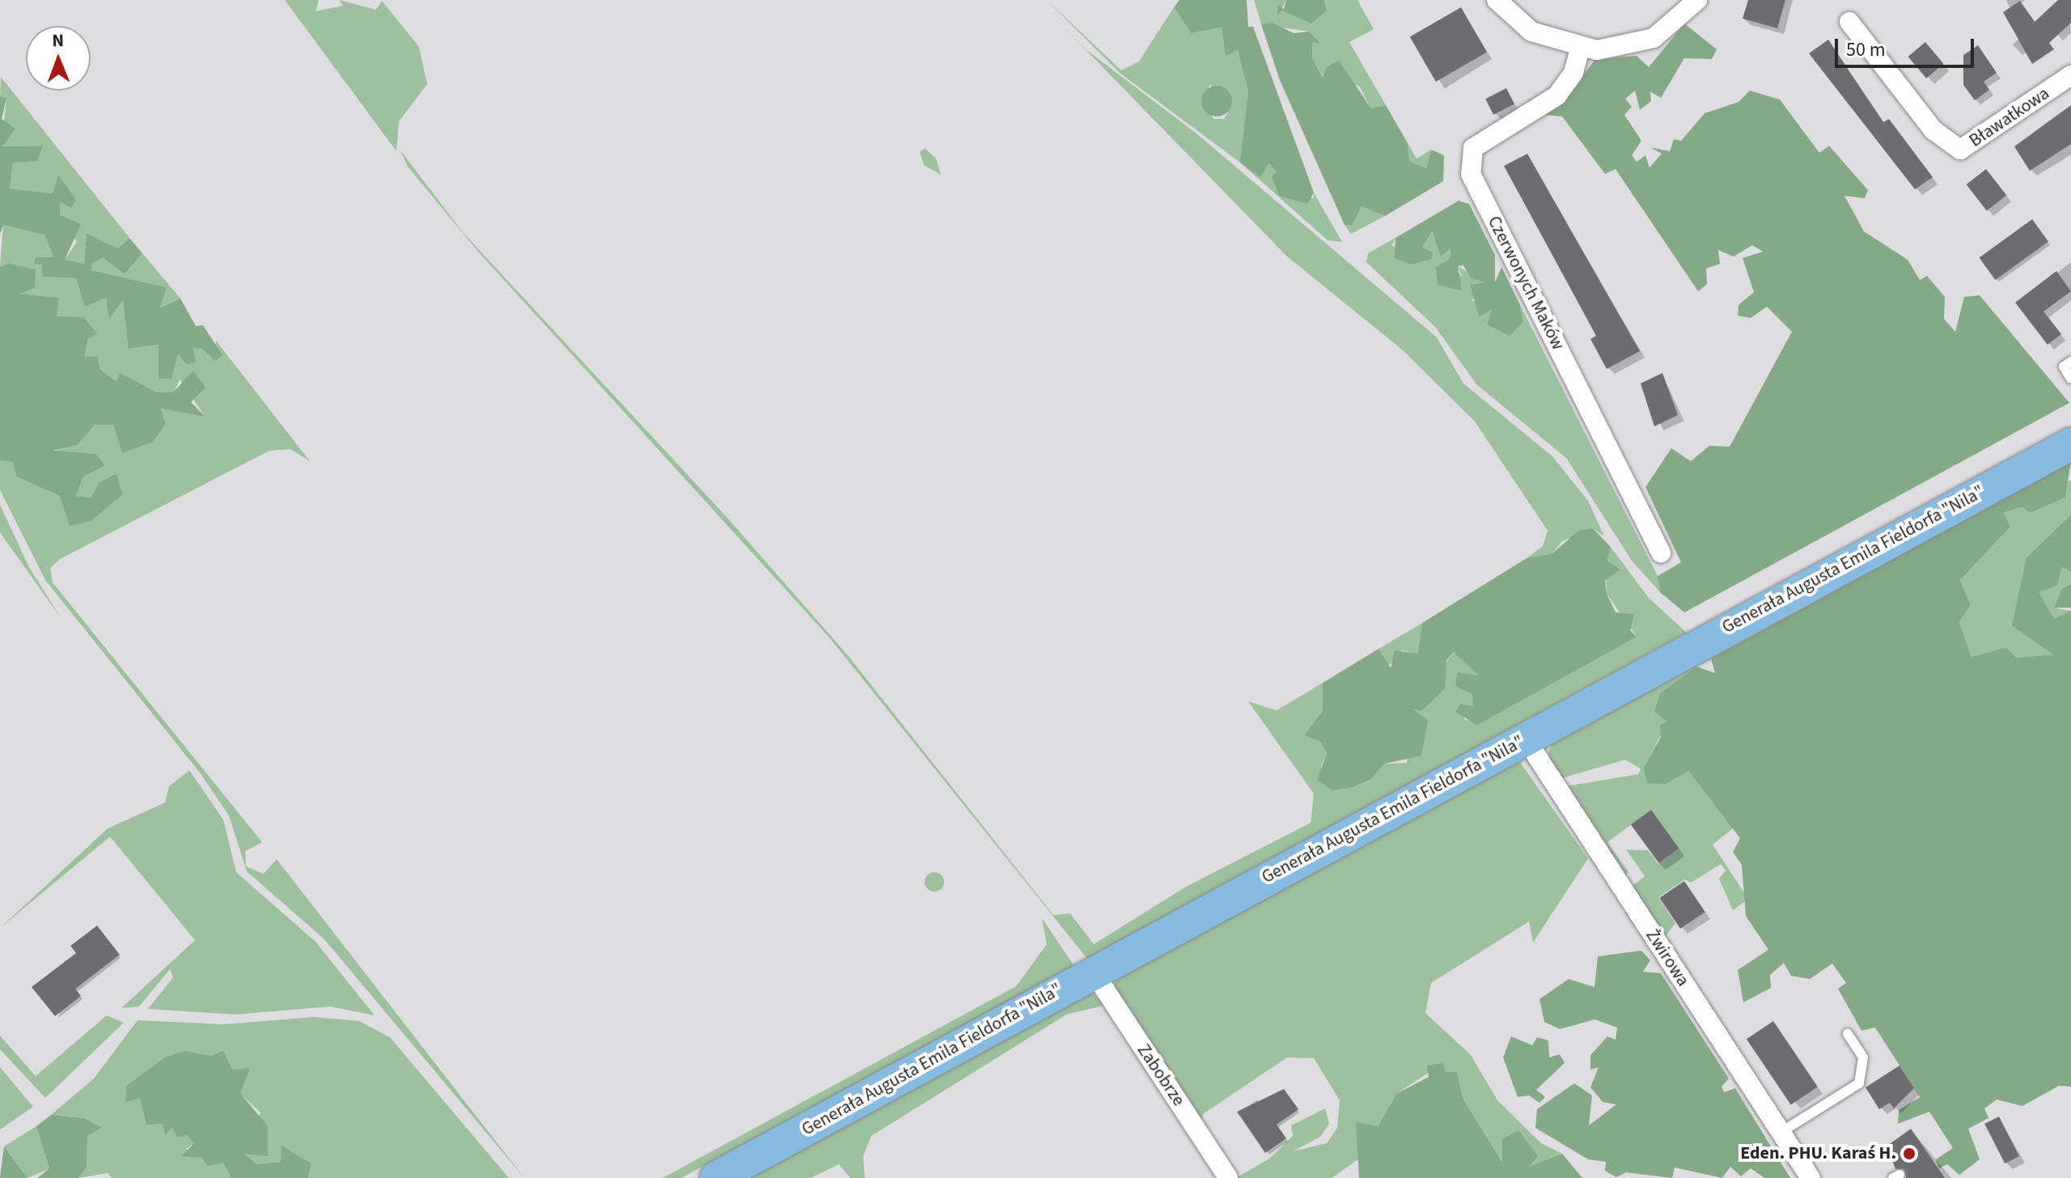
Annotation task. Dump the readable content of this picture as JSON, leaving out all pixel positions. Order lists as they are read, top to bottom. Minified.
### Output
{"streets":{"main road":["Generała Augusta Emila Fieldorfa \"Nila\""],"street":["Bławatkowa","Czerwonych Maków","Żwirowa","Zabobrze"]},"crossings":[["Generała Augusta Emila Fieldorfa \"Nila\"","Żwirowa"],["Generała Augusta Emila Fieldorfa \"Nila\"","Zabobrze"]],"places":["Eden. PHU. Karaś H."],"scale_bar":"50 m","north":"top"}
